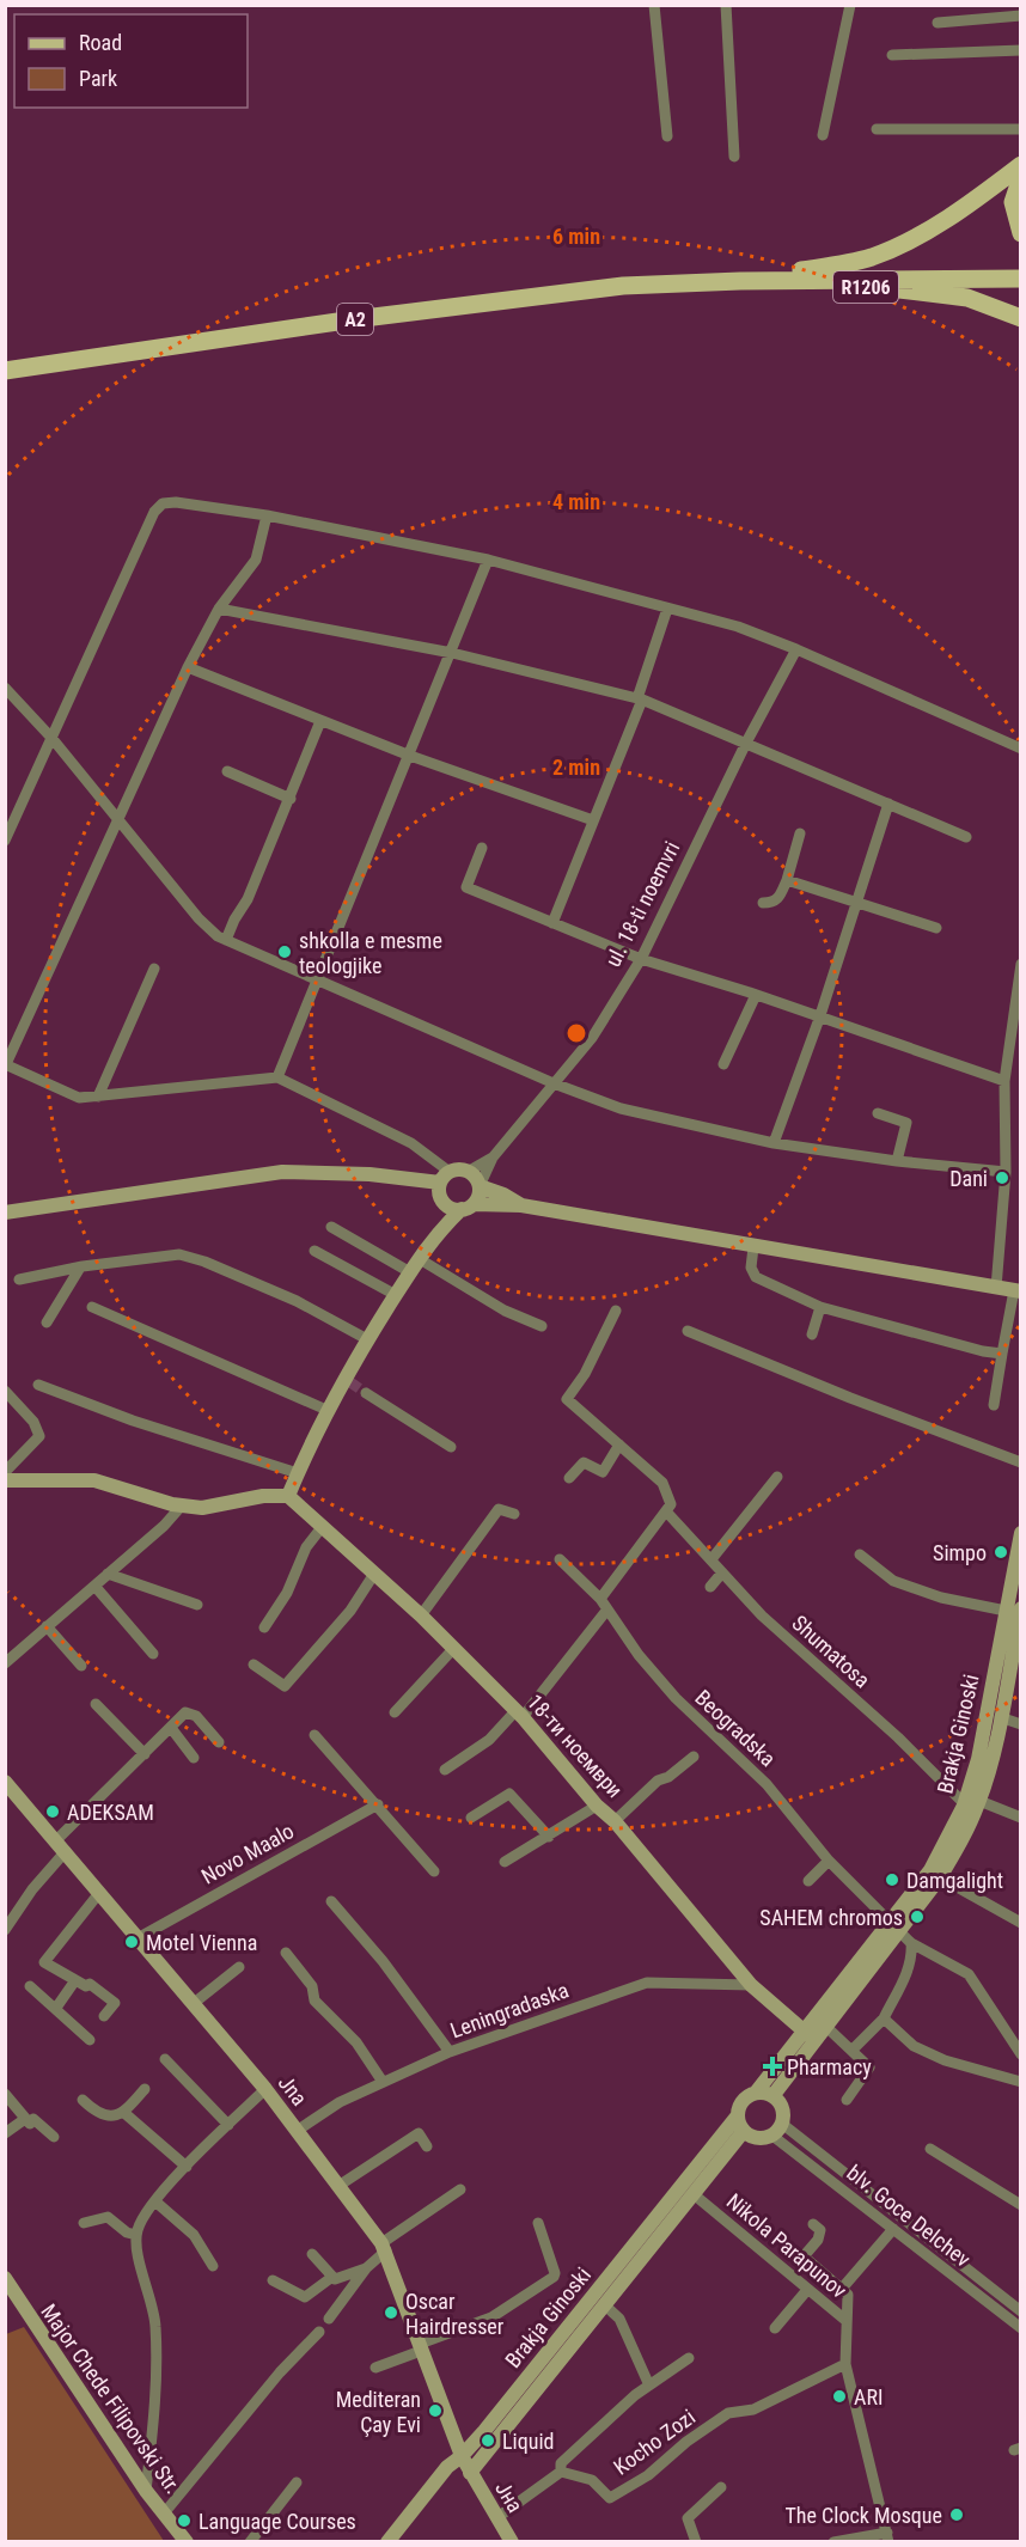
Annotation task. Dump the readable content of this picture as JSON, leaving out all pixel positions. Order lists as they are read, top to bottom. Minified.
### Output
{"streets":{"main road":["R1206","A2"],"street":["ul. 18-ti noemvri","Shumatosa","Beogradska","Brakja Ginoski","18-ти ноември","Novo Maalo","Leningradaska","Jna","blv. Goce Delchev","Nikola Parapunov","Major Chede Filipovski Str.","Kocho Zozi","Јна"]},"crossings":[["R1206","A2"],["Shumatosa","Brakja Ginoski"],["Beogradska","Brakja Ginoski"],["Brakja Ginoski","18-ти ноември"],["Brakja Ginoski","Jna"],["Brakja Ginoski","blv. Goce Delchev"],["Brakja Ginoski","Nikola Parapunov"],["Brakja Ginoski","Јна"],["18-ти ноември","Leningradaska"],["Novo Maalo","Jna"],["Leningradaska","Jna"],["Jna","Јна"],["Nikola Parapunov","Kocho Zozi"]],"places":{"other":["shkolla e mesme teologjike","Dani","Simpo","ADEKSAM","Damgalight","SAHEM chromos","Motel Vienna","Oscar Hairdresser","ARI","Mediteran Çay Evi","Liquid","The Clock Mosque","Language Courses"],"health":["Pharmacy"]},"legend":["Road","Park"],"rings":["6 min","4 min","2 min"]}
